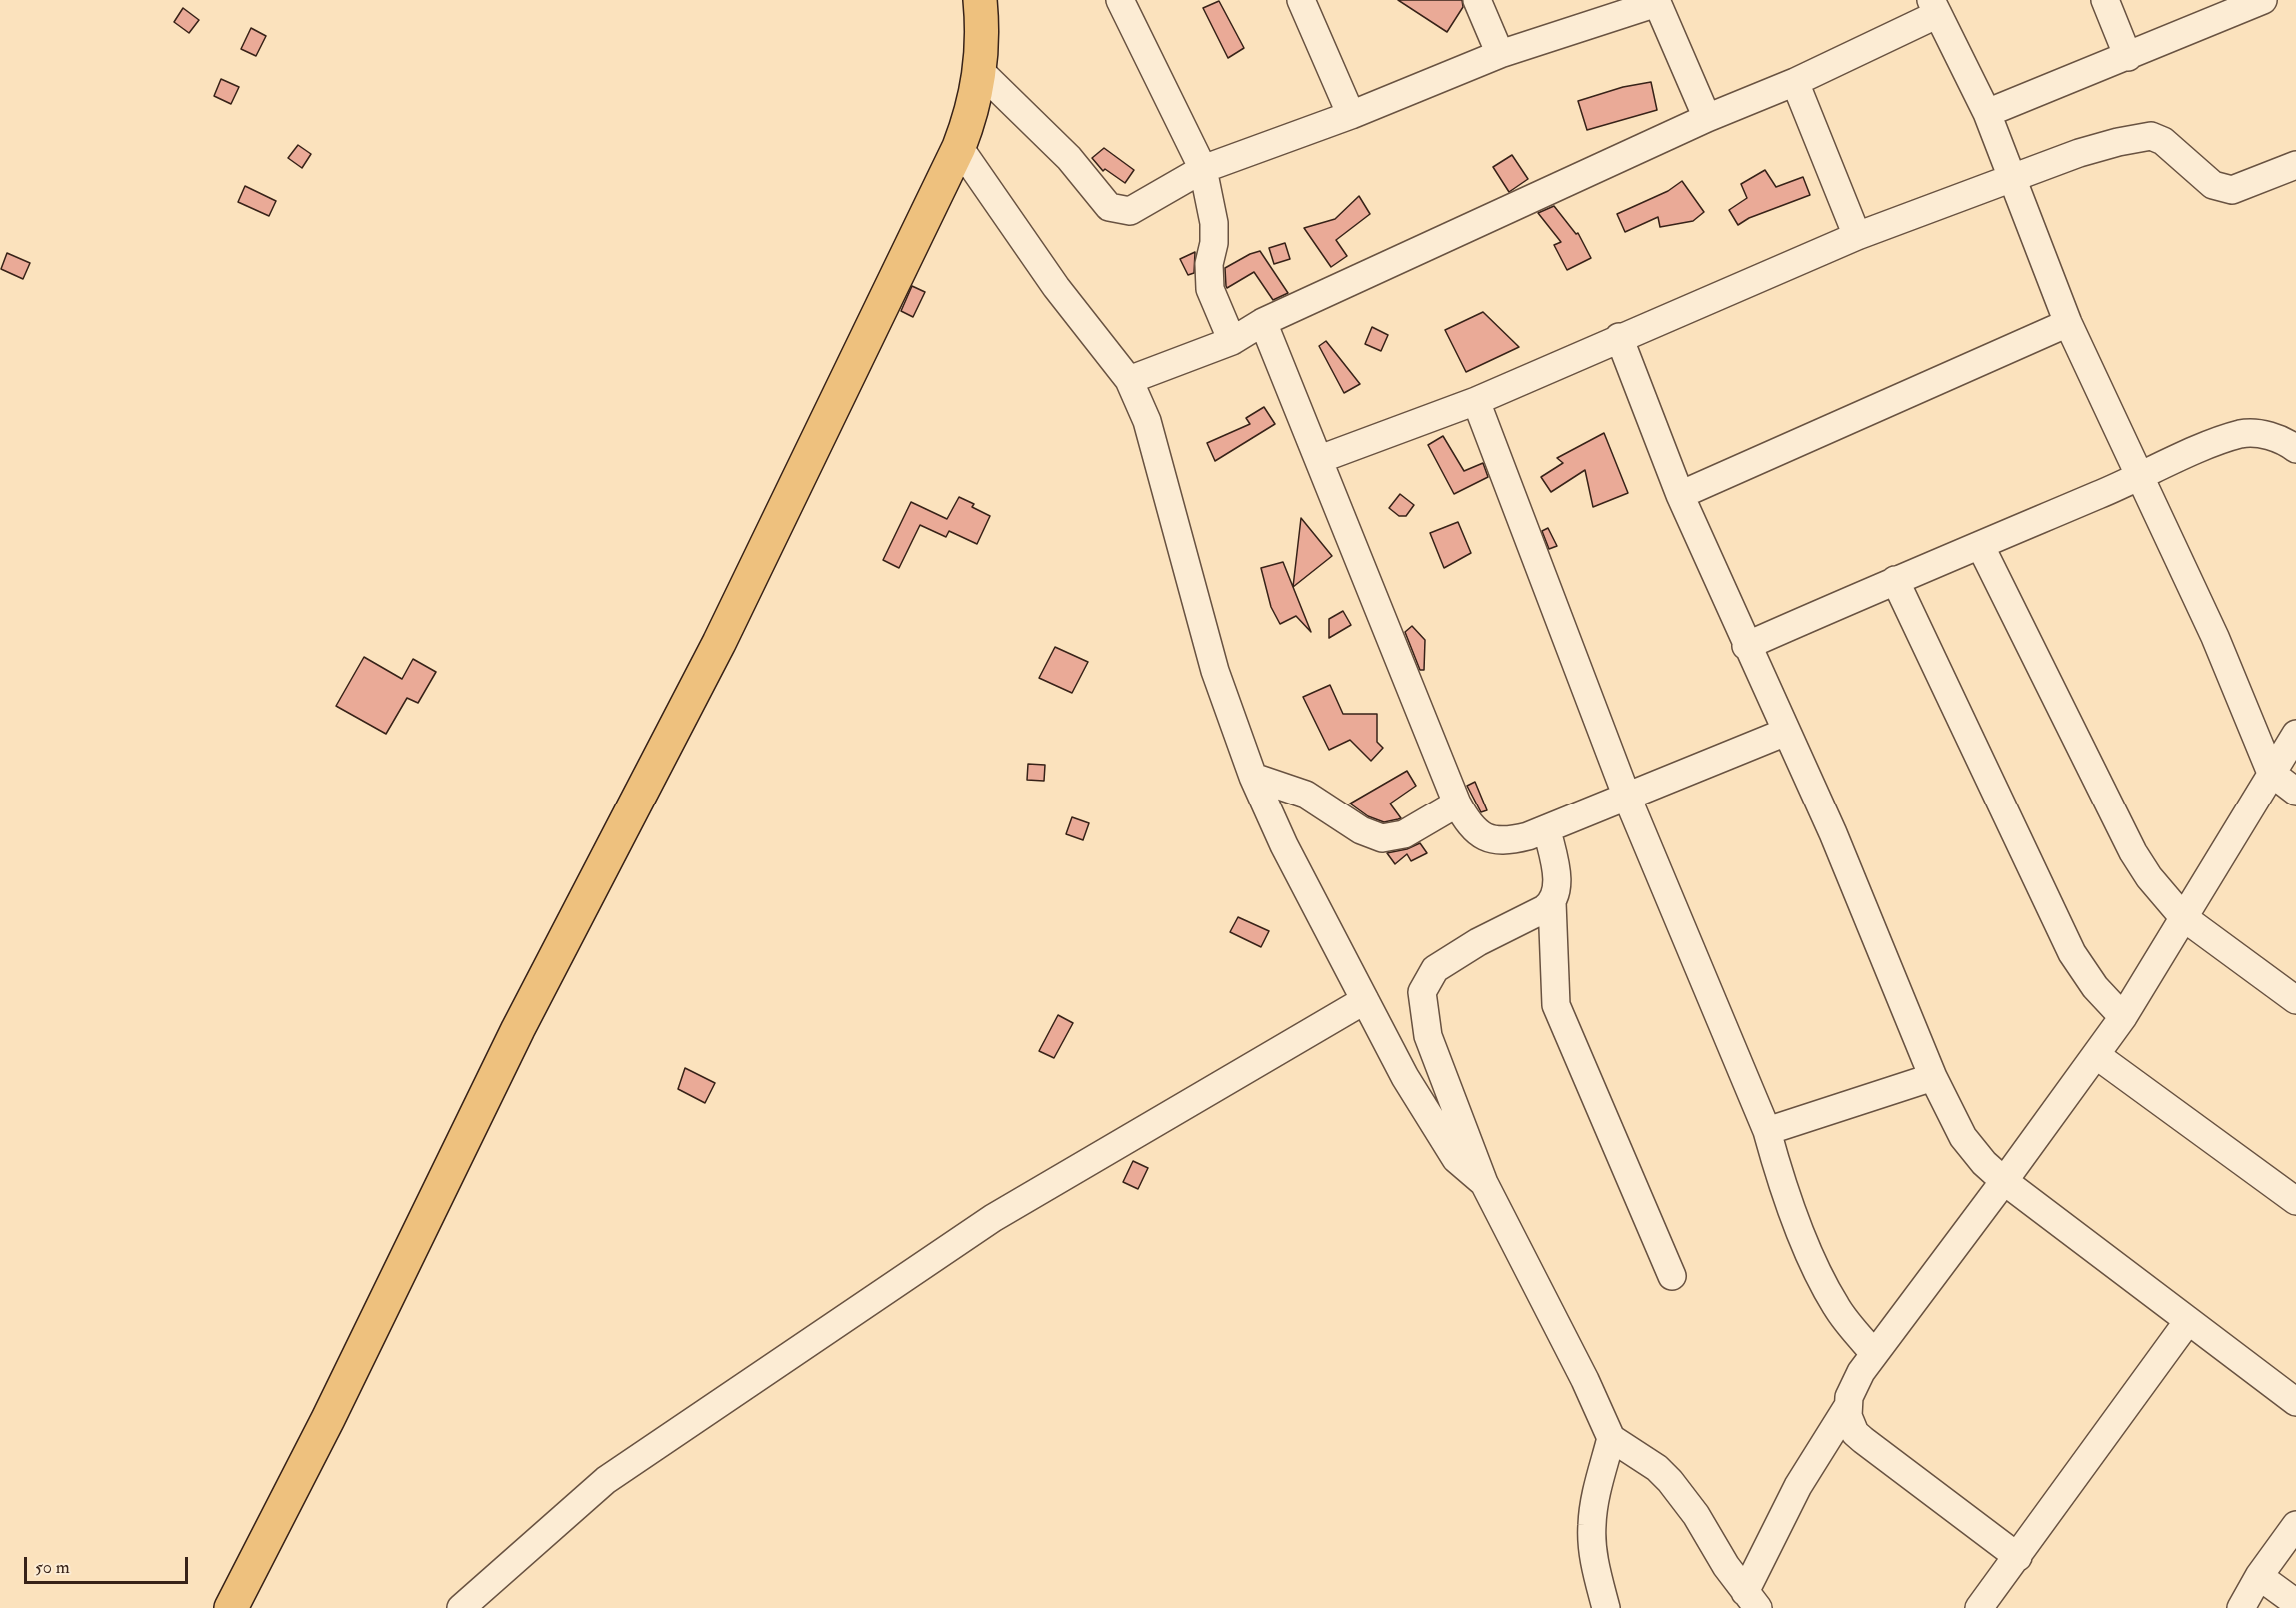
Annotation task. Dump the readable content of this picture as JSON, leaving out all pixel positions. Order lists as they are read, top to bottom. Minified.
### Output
{"scale_bar":"50 m"}
